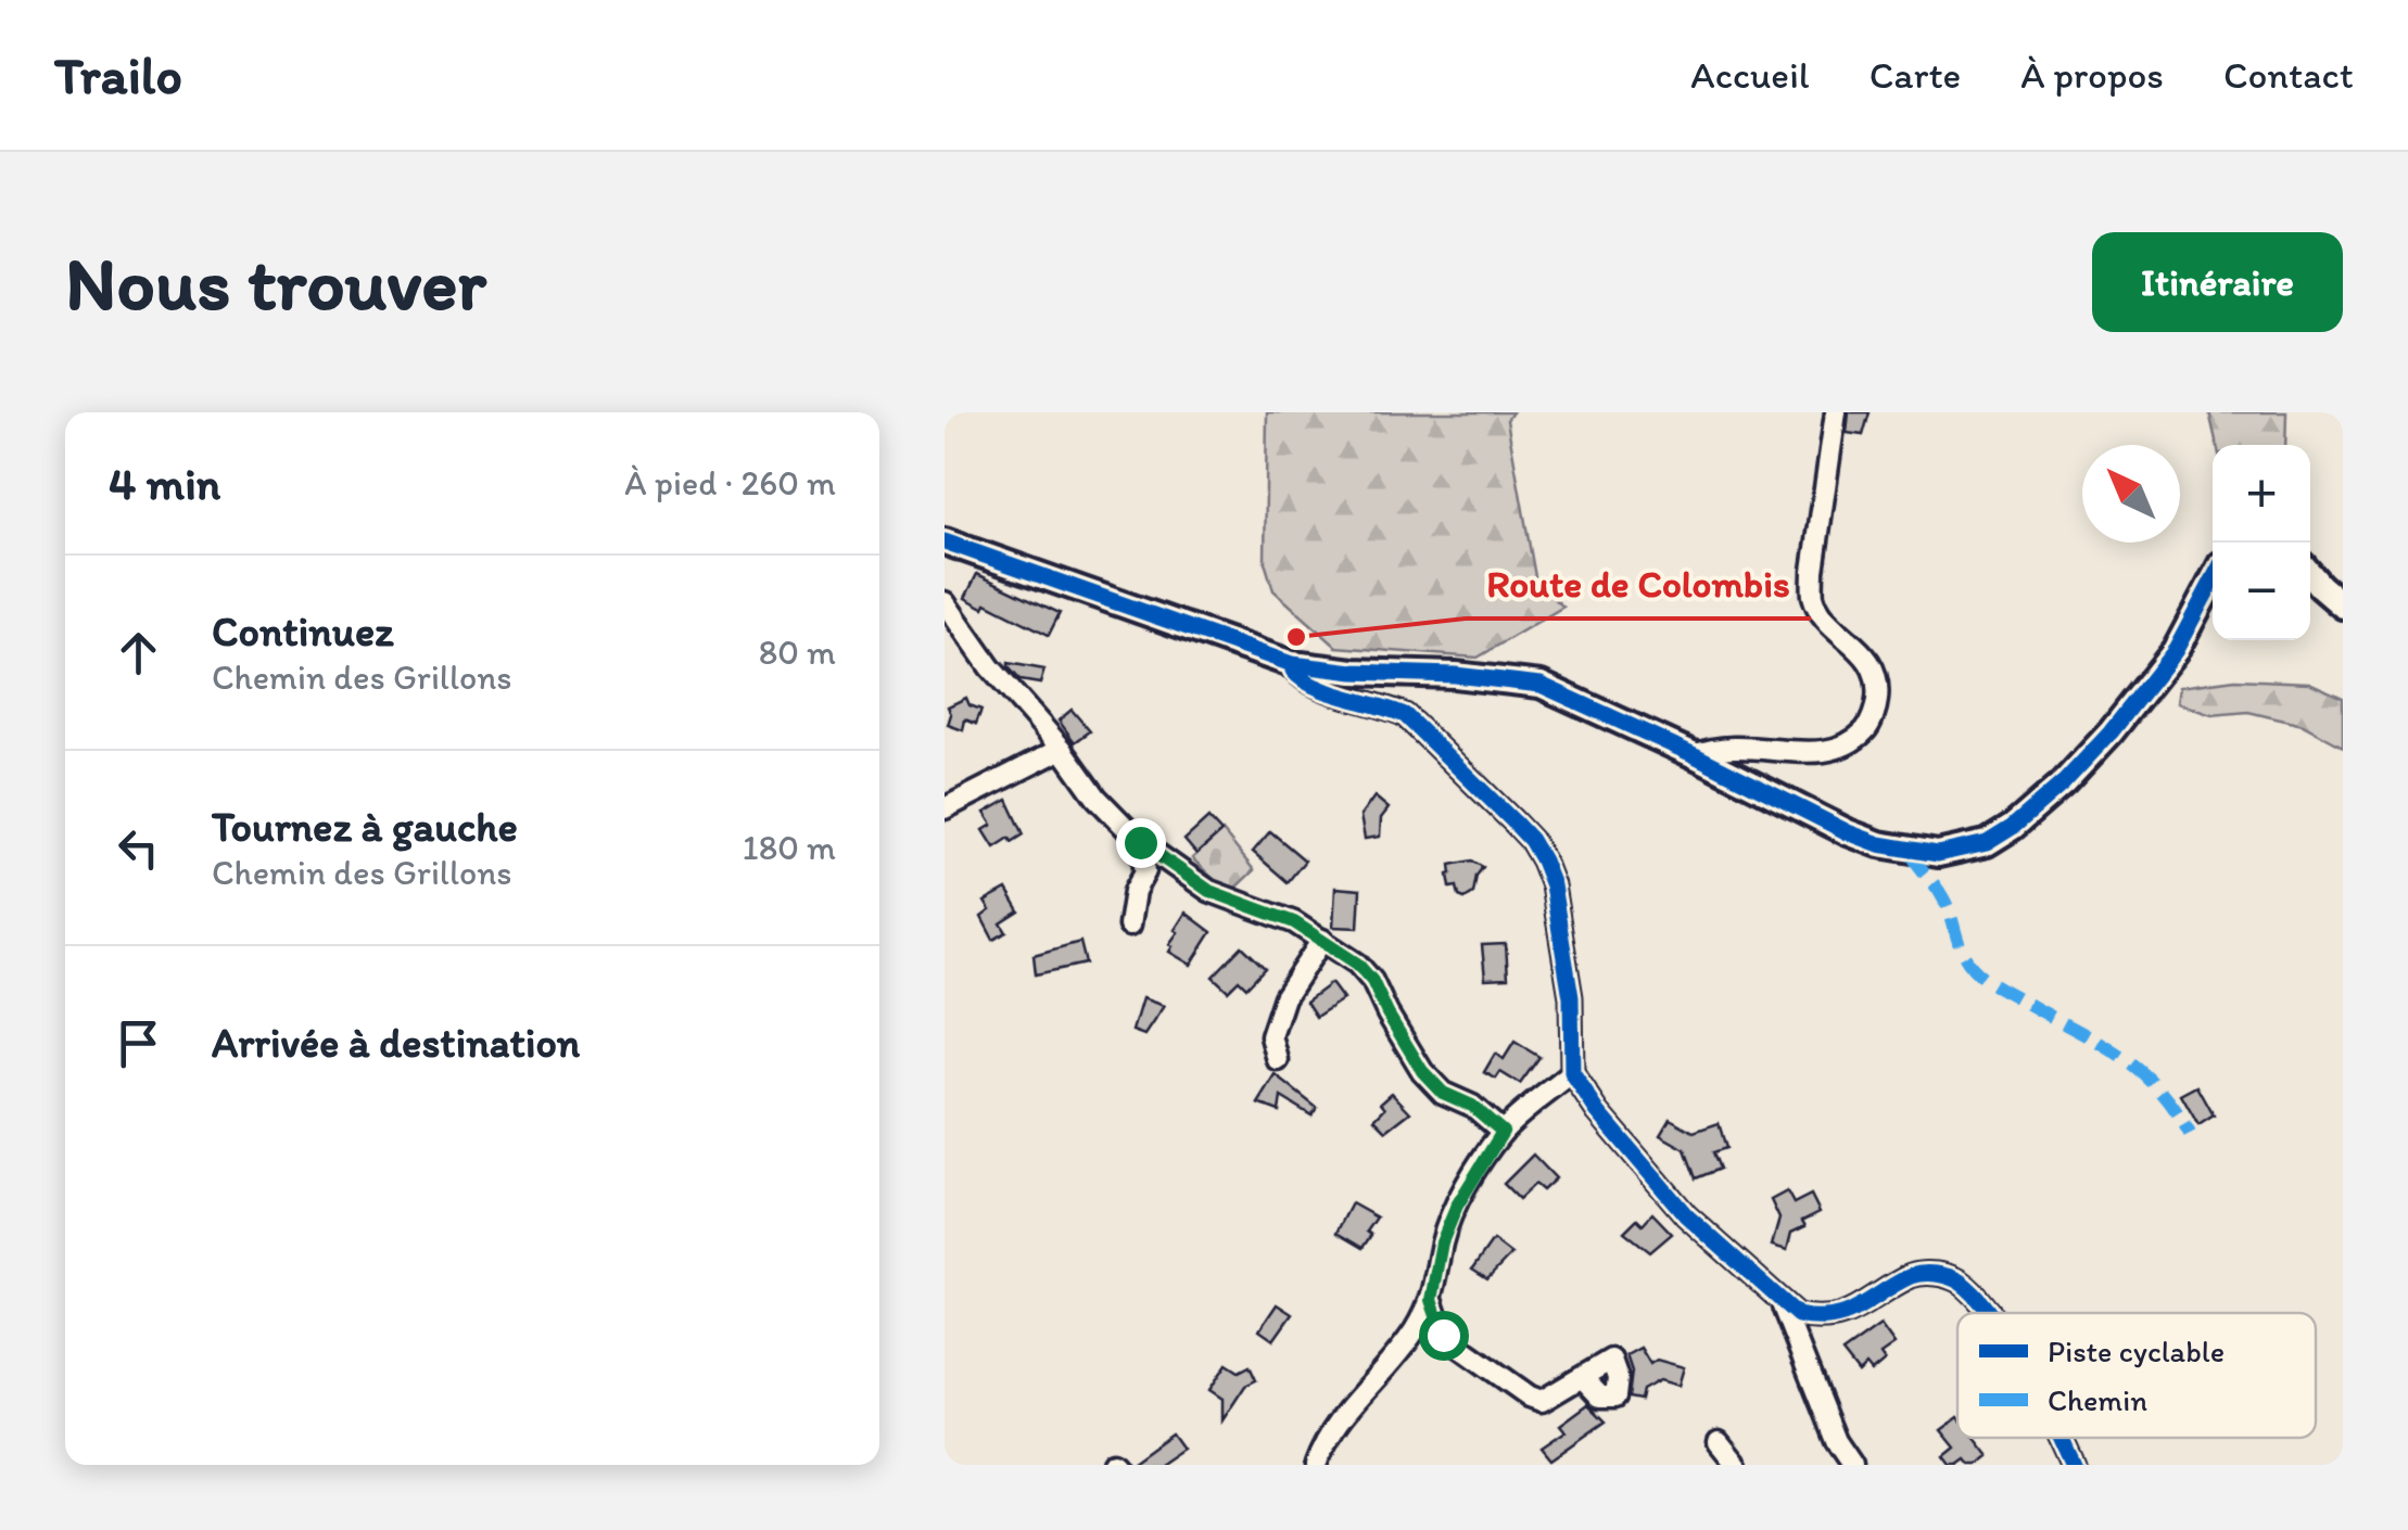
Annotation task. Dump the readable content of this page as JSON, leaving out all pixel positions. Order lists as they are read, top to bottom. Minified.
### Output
{"places":["Route de Colombis"],"legend":["Piste cyclable","Chemin"],"north":"top left","page":{"header":"Trailo","nav":["Accueil","Carte","À propos","Contact"],"buttons":"Itinéraire","title":"Nous trouver","heading":["4 min","À pied · 260 m"],"map_buttons":["+","−"],"list":[["Continuez","Chemin des Grillons","80 m"],["Tournez à gauche","Chemin des Grillons","180 m"],"Arrivée à destination"]}}
